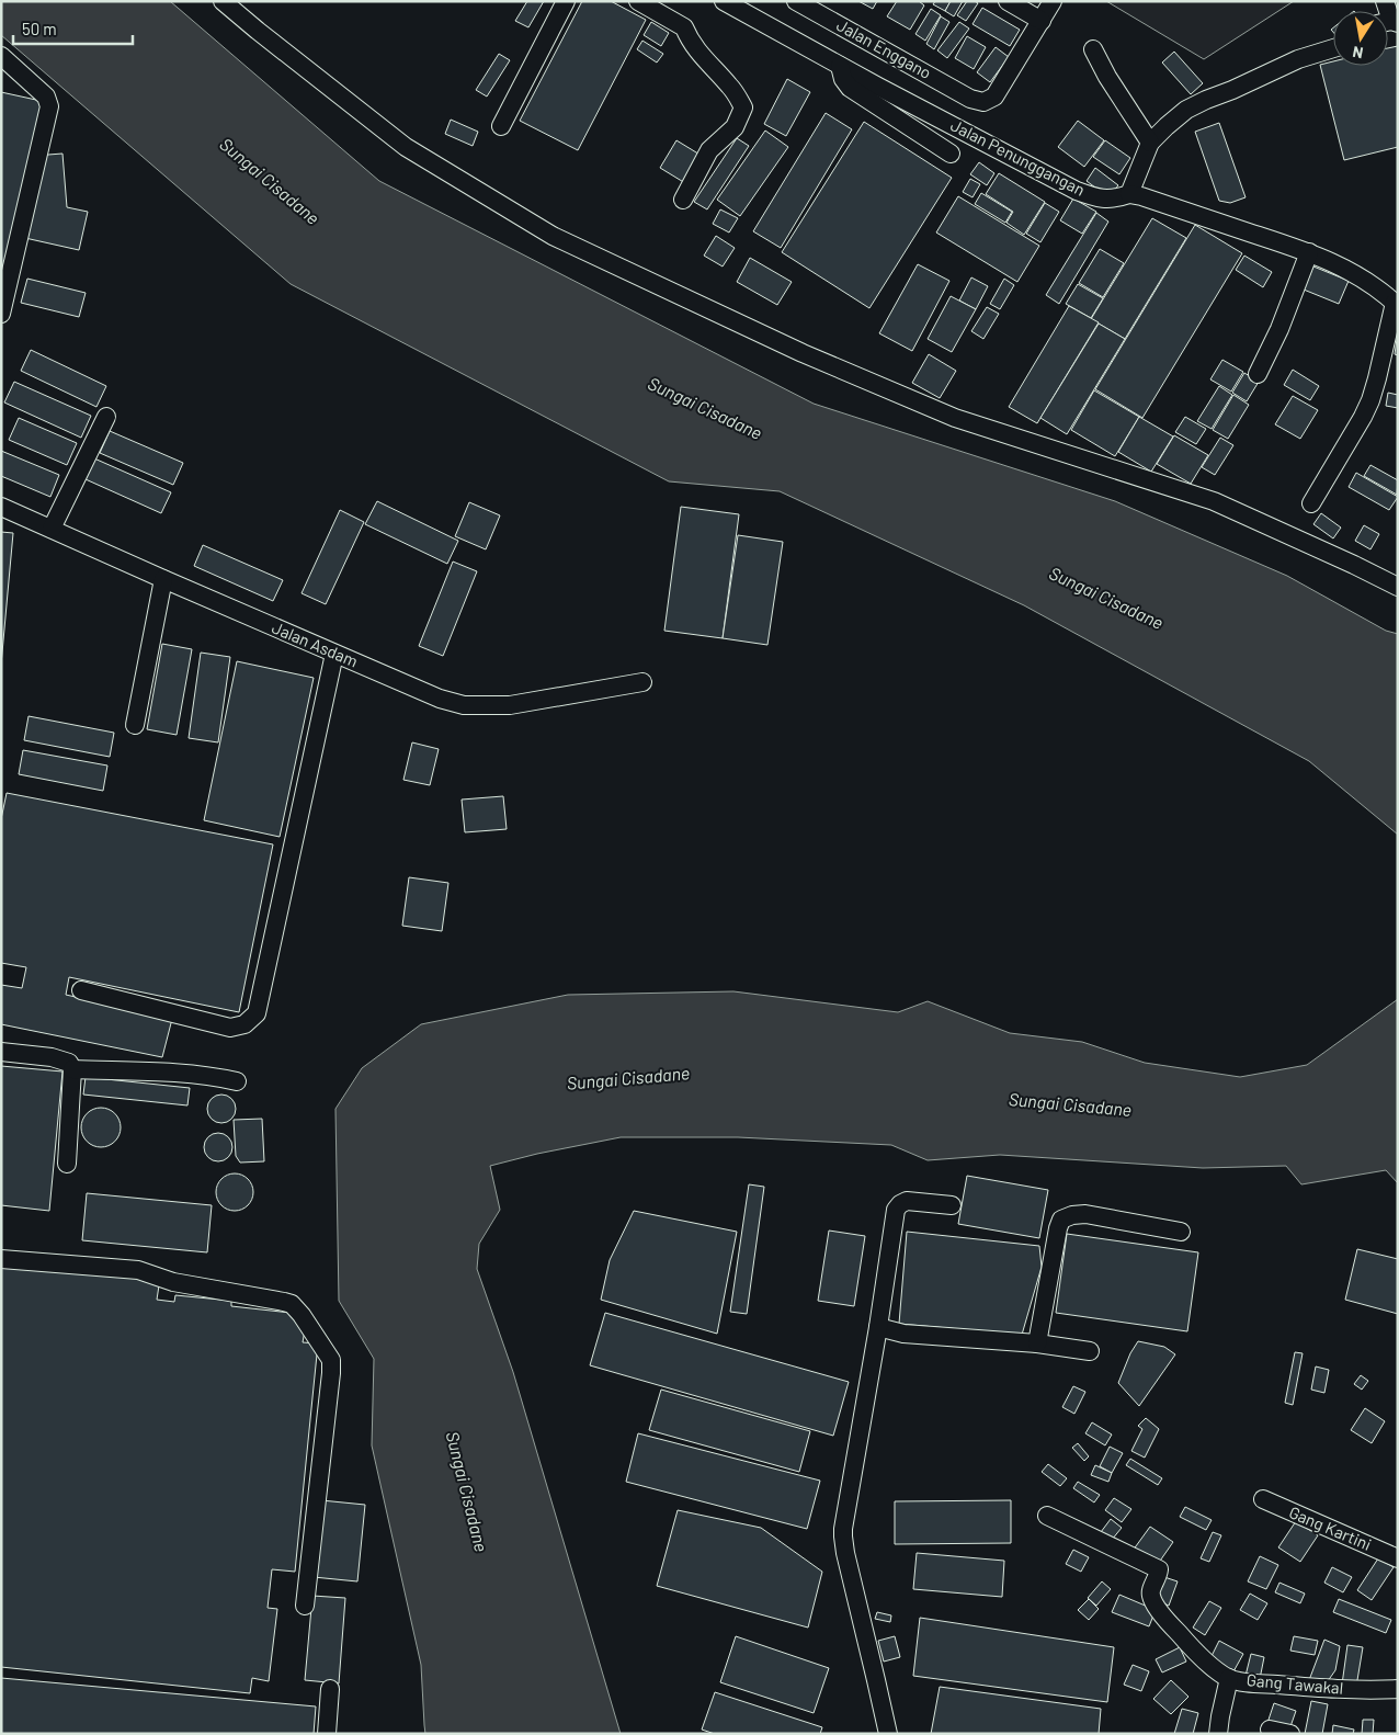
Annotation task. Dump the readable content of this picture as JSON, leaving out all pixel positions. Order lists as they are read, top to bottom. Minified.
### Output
{"streets":{"street":["Jalan Enggano","Jalan Penunggangan","Jalan Asdam","Gang Kartini","Gang Tawakal"]},"water":["Sungai Cisadane"],"scale_bar":"50 m","north":"bottom"}
